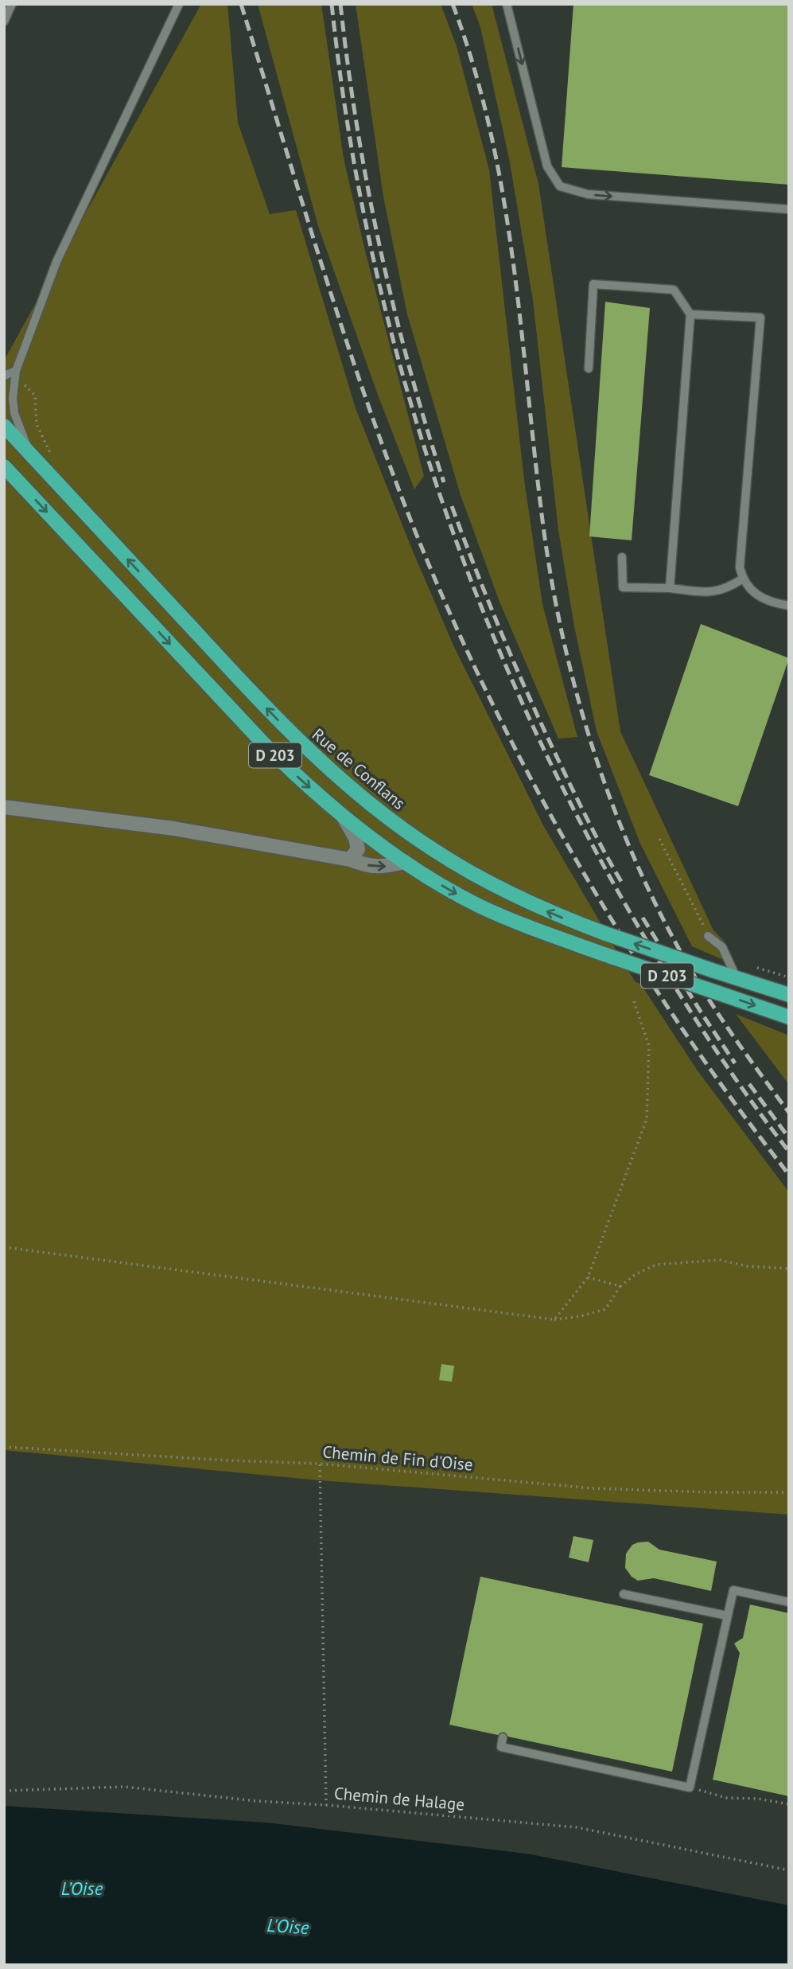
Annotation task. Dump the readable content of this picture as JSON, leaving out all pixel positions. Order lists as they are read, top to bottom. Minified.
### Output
{"streets":{"main road":["D 203","Rue de Conflans"],"path":["Chemin de Fin d'Oise","Chemin de Halage"]},"water":["L’Oise","L'Oise"]}
